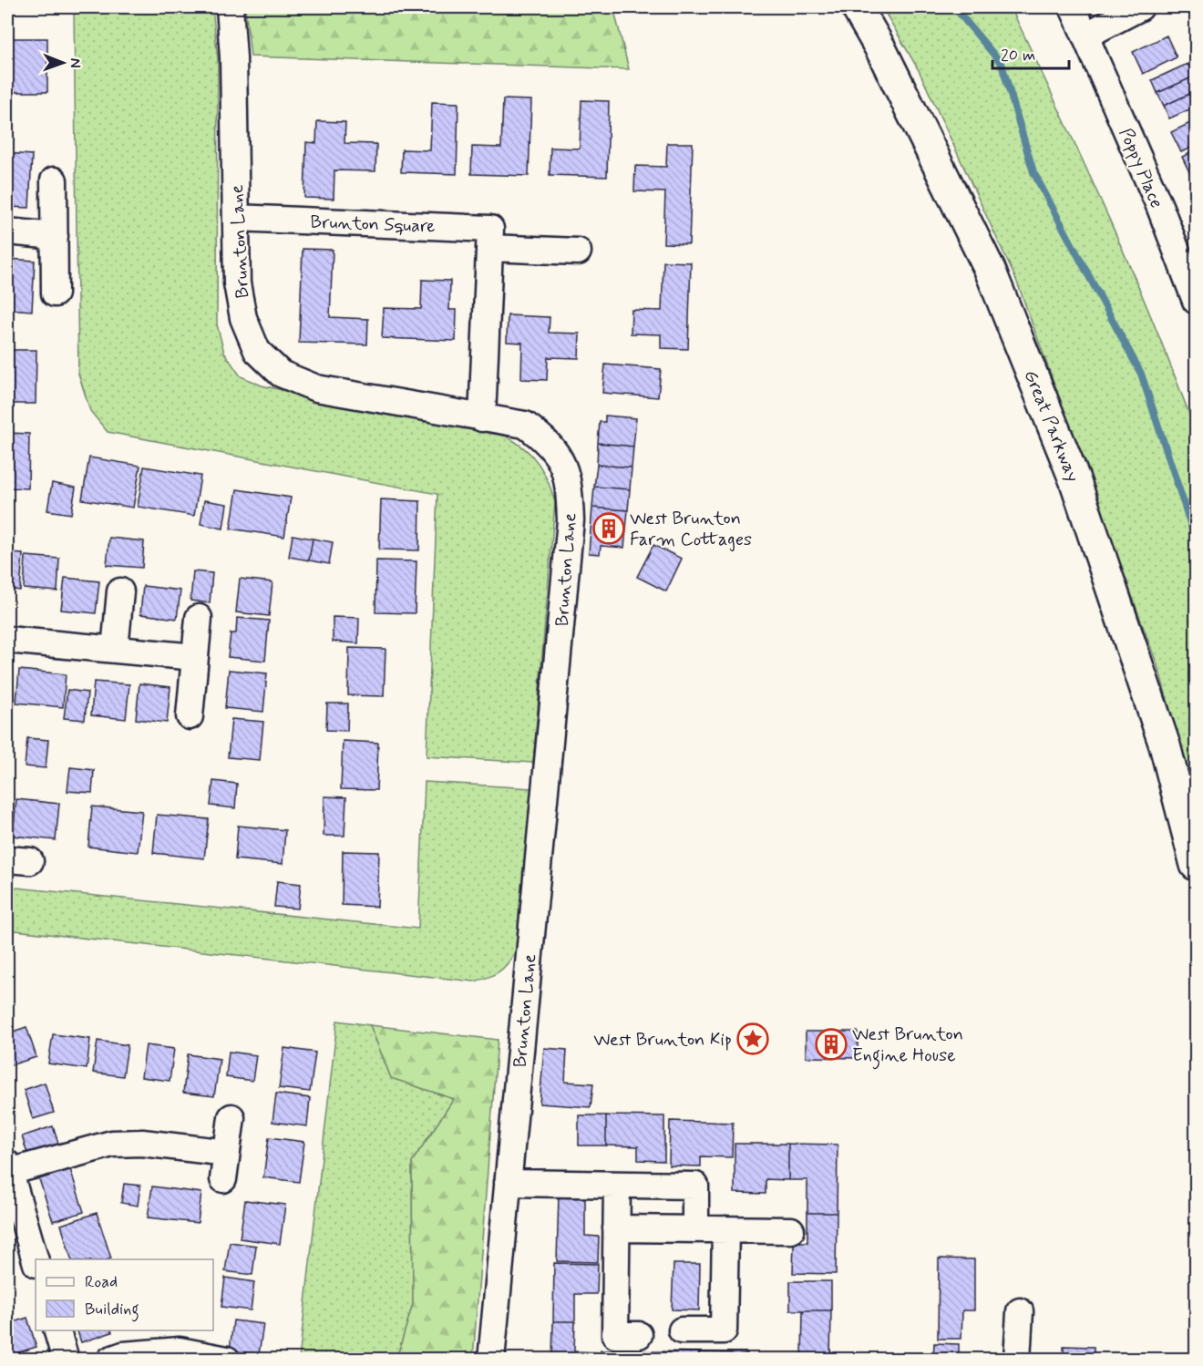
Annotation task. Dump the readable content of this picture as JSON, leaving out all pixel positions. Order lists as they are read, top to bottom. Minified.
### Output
{"streets":{"street":["Poppy Place","Brunton Square","Brunton Lane","Great Parkway"]},"crossings":[["Brunton Square","Brunton Lane"]],"places":{"building":["West Brunton Farm Cottages","West Brunton Engine House"],"place":["West Brunton Kip"]},"legend":["Road","Building"],"scale_bar":"20 m","north":"right"}
